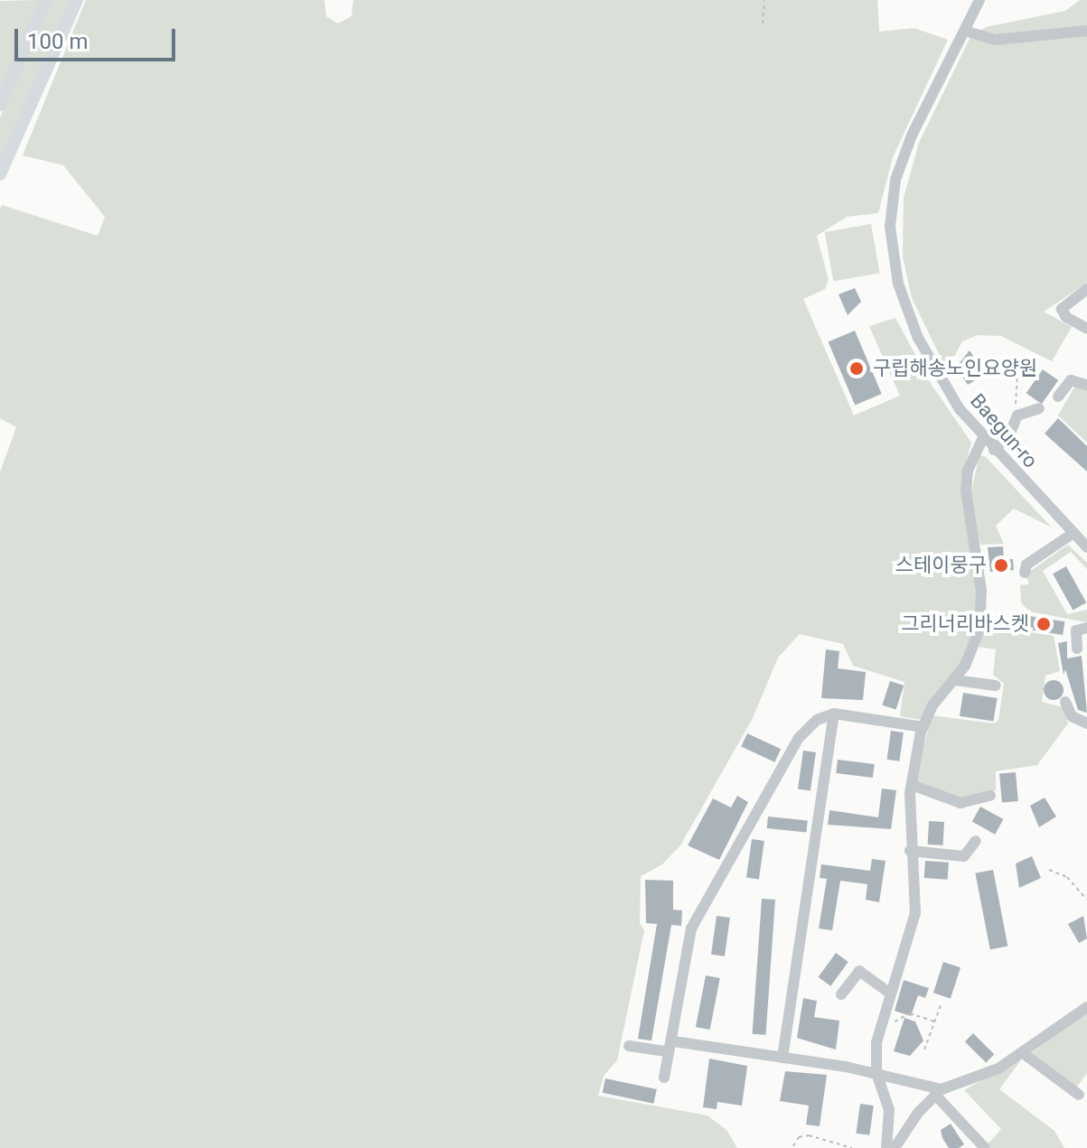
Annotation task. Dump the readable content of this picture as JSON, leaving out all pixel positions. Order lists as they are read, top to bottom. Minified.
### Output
{"streets":{"street":["Baegun-ro"]},"places":["구립해송노인요양원","스테이뭉구","그리너리바스켓"],"scale_bar":"100 m"}
